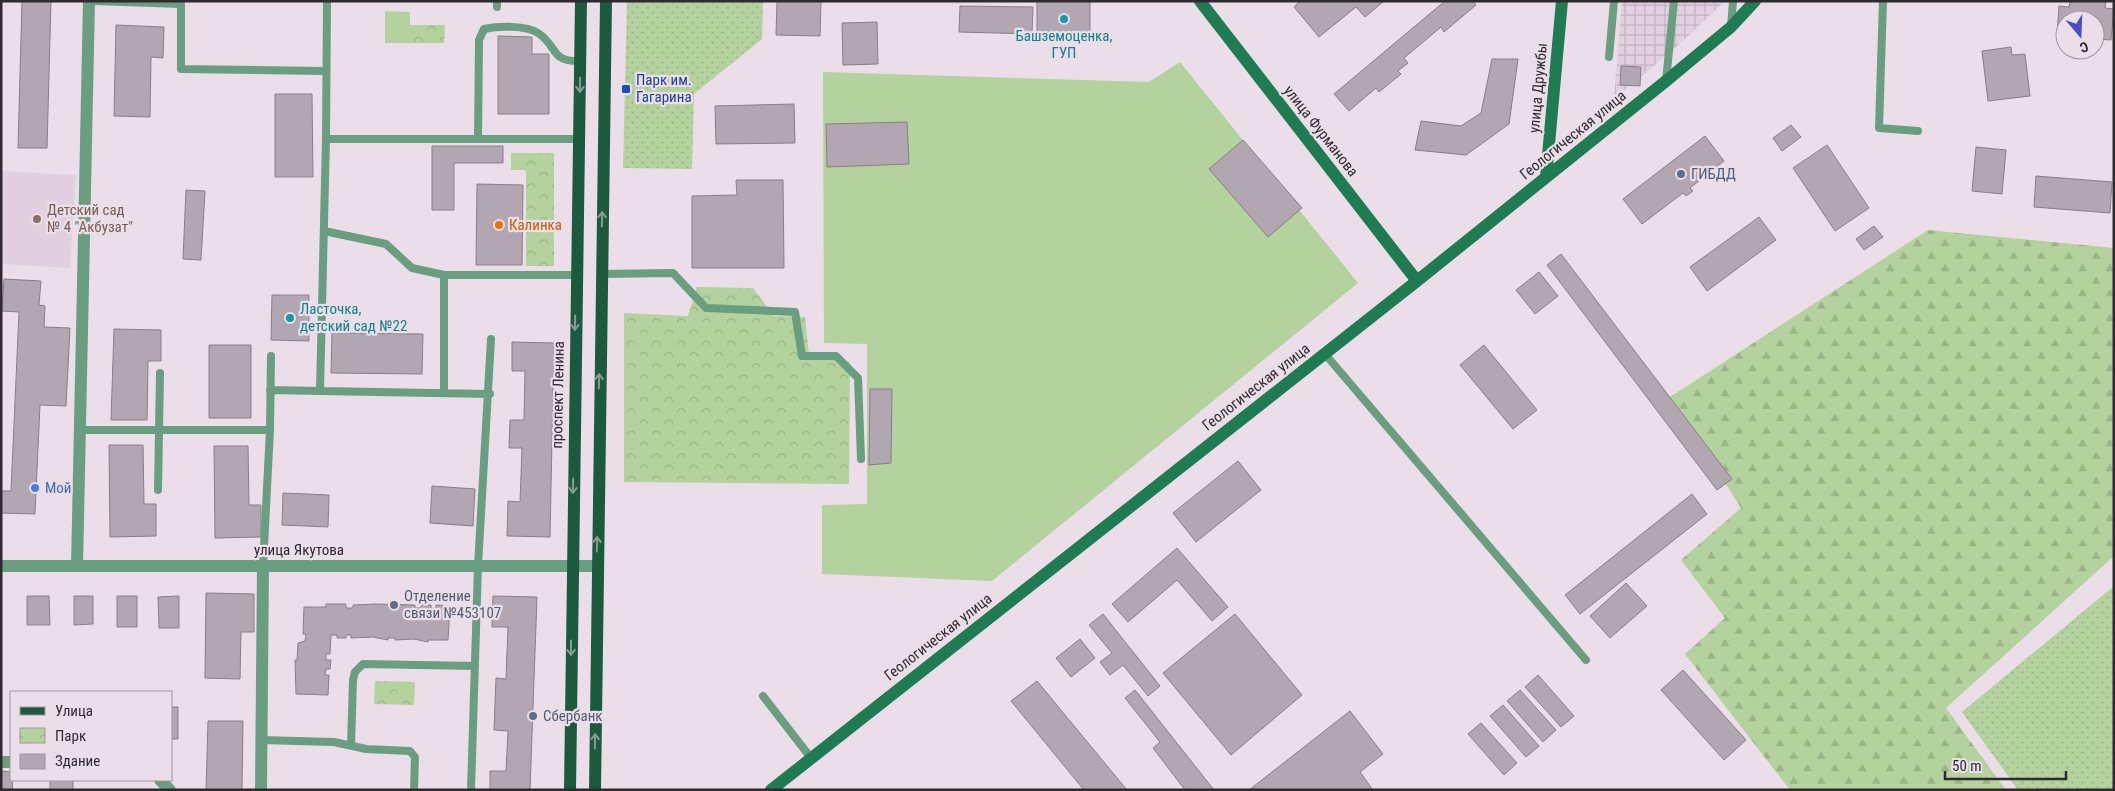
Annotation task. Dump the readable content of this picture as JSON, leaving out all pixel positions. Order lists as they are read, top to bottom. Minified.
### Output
{"streets":{"main road":["улица Дружбы","улица Фурманова","Геологическая улица","проспект Ленина"],"street":["улица Якутова"]},"crossings":[["улица Дружбы","Геологическая улица"],["улица Фурманова","Геологическая улица"],["проспект Ленина","улица Якутова"]],"places":{"other":["Башземоценка, ГУП","ГИБДД","Детский сад № 4 \"Акбузат\"","Калинка","Ласточка, детский сад №22","Мой","Отделение связи №453107","Сбербанк"],"transit":["Парк им. Гагарина"]},"legend":["Улица","Парк","Здание"],"scale_bar":"50 m","north":"bottom"}
